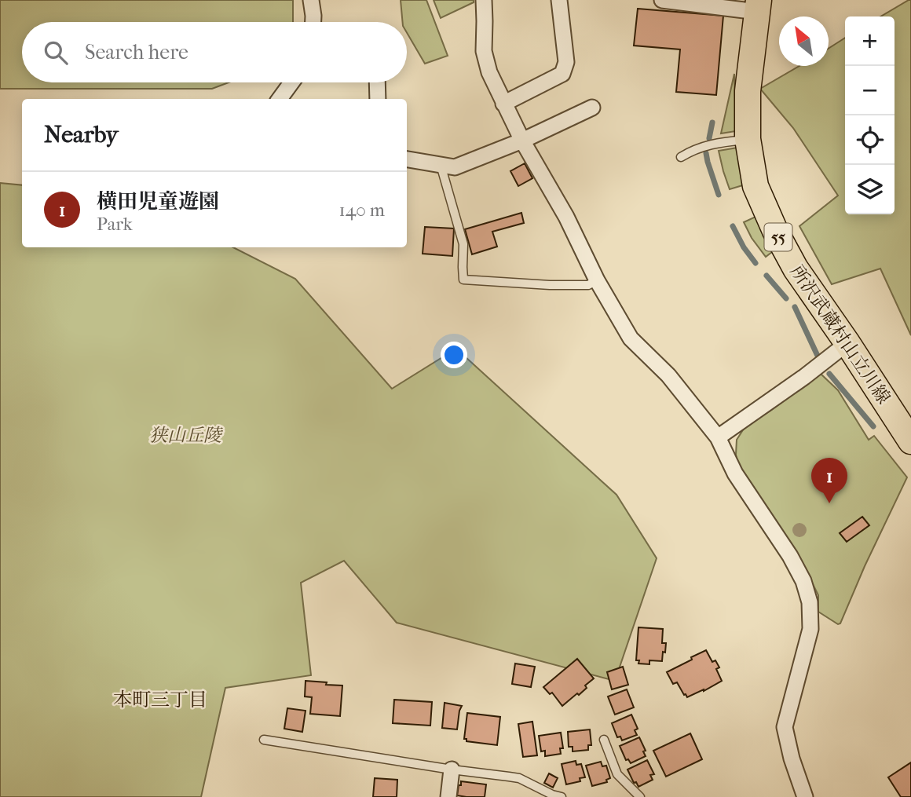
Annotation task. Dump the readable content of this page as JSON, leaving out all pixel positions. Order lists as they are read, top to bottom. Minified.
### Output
{"streets":{"main road":["55","所沢武蔵村山立川線"]},"districts":["本町三丁目"],"parks":["狭山丘陵"],"north":"top left","page":{"map_buttons":["+","−"],"search":"Search here","heading":"Nearby","list":[{"mark":"1","name":"横田児童遊園","note":"Park","value":"140 m"}],"pins":"1"}}
